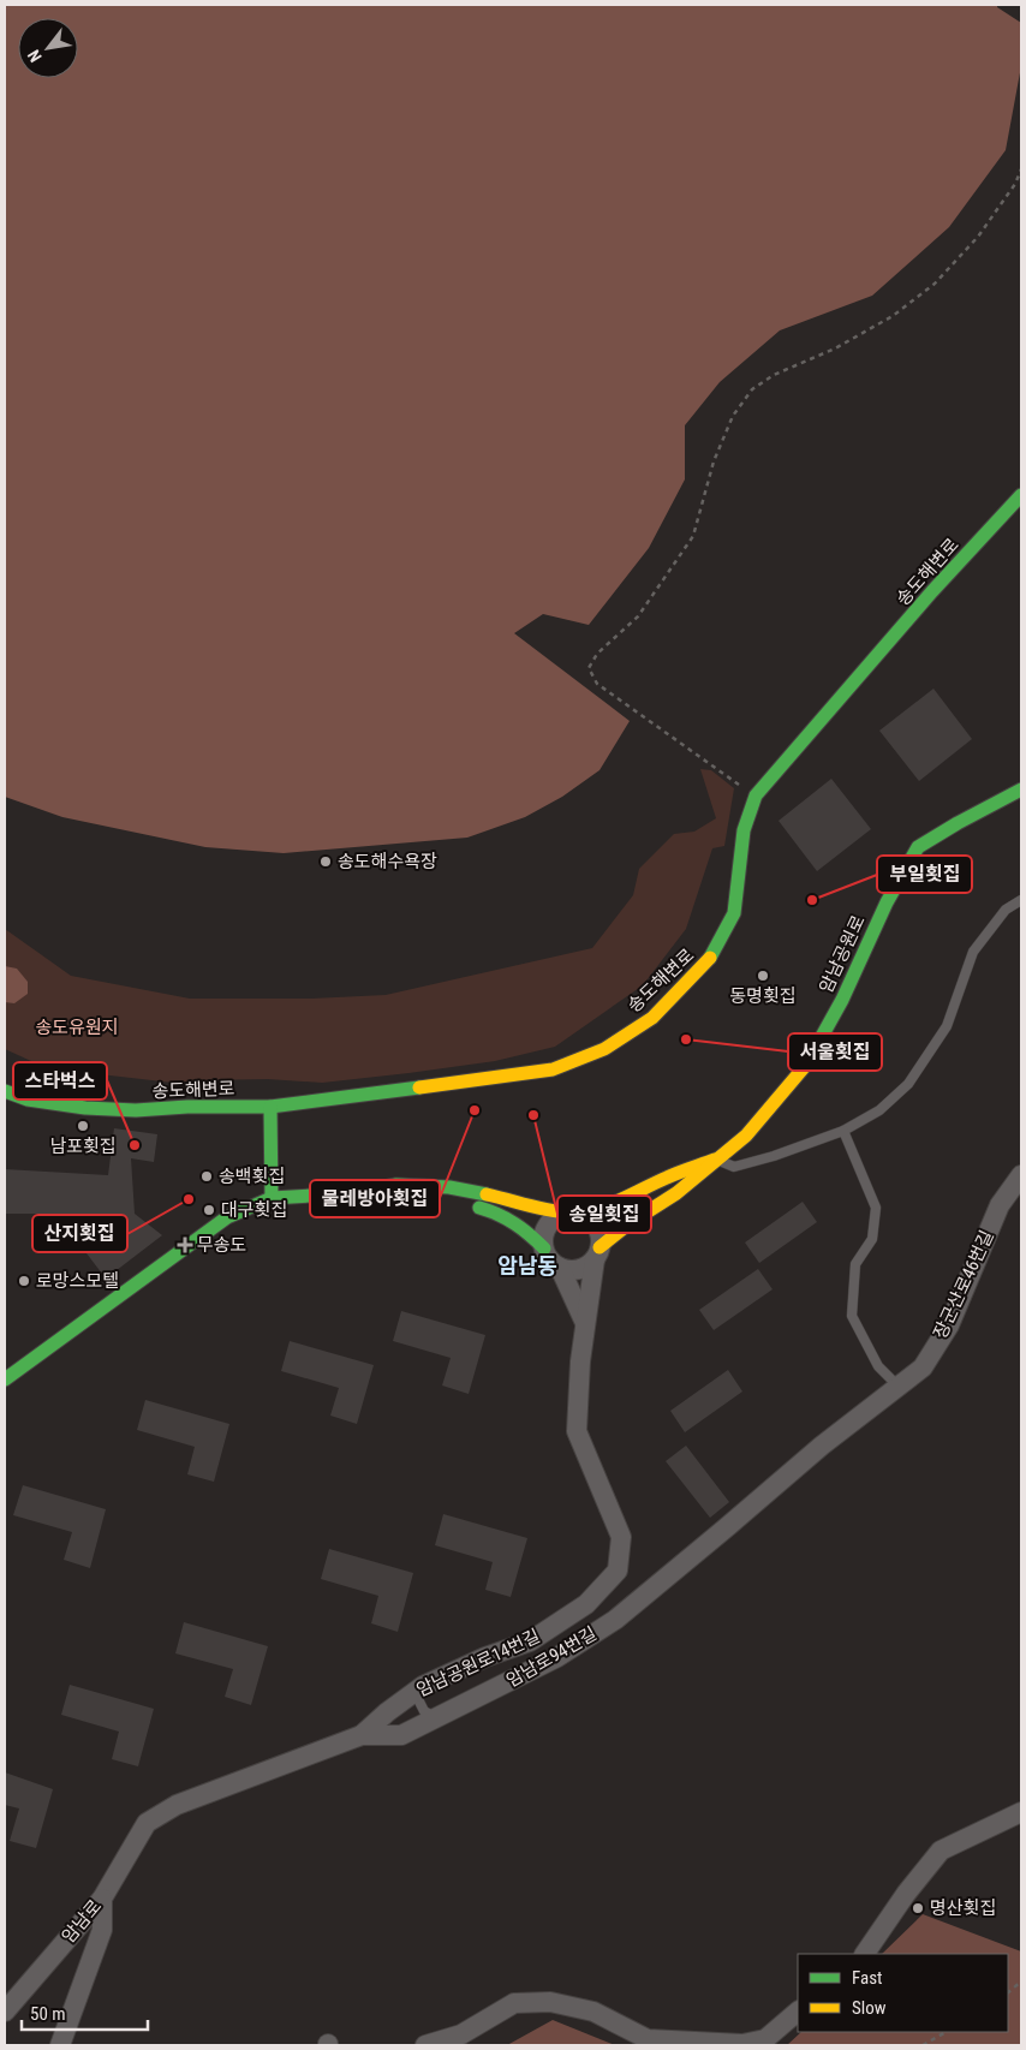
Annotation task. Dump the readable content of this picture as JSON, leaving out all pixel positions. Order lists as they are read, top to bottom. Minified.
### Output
{"streets":{"street":["송도해변로","암남공원로","장군산로46번길","암남로94번길","암남공원로14번길","암남로"]},"crossings":[["암남공원로","암남공원로14번길"],["장군산로46번길","암남로94번길"],["암남로94번길","암남공원로14번길"],["암남로94번길","암남로"]],"districts":["암남동"],"parks":["송도유원지"],"places":{"other":["송도해수욕장","부일횟집","동명횟집","서울횟집","물레방아횟집","송일횟집","남포횟집","스타벅스","송백횟집","산지횟집","대구횟집","로망스모텔","명산횟집"],"health":["무송도"]},"legend":["Fast","Slow"],"scale_bar":"50 m","north":"bottom left"}
